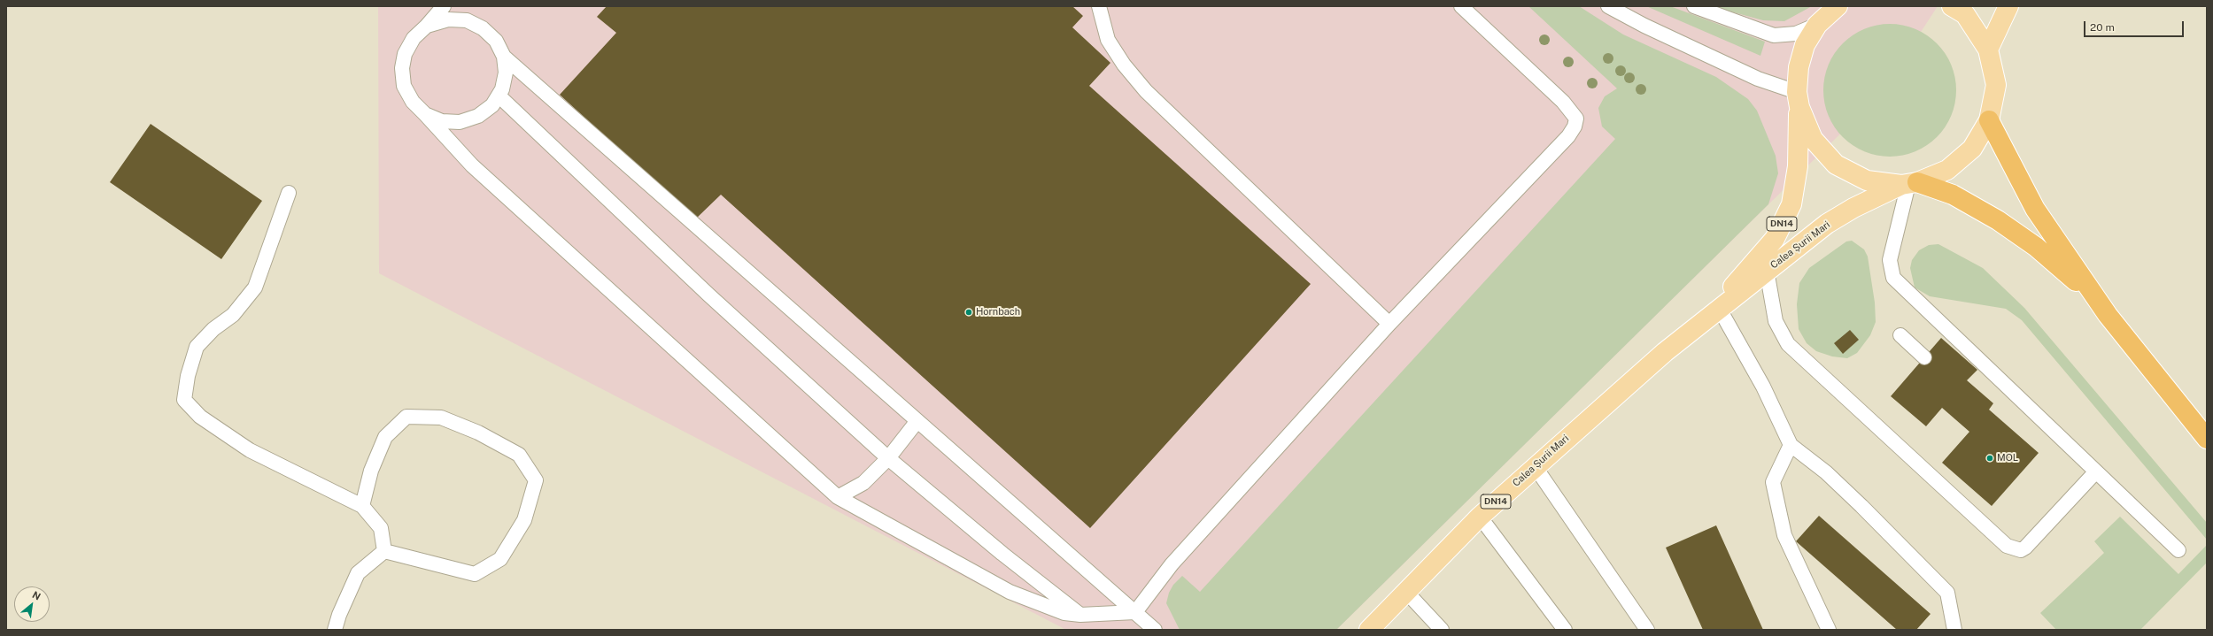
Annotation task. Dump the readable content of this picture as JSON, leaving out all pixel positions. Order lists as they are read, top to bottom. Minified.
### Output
{"streets":{"main road":["DN14","Calea Șurii Mari"]},"places":["Hornbach","MOL"],"scale_bar":"20 m","north":"top right"}
